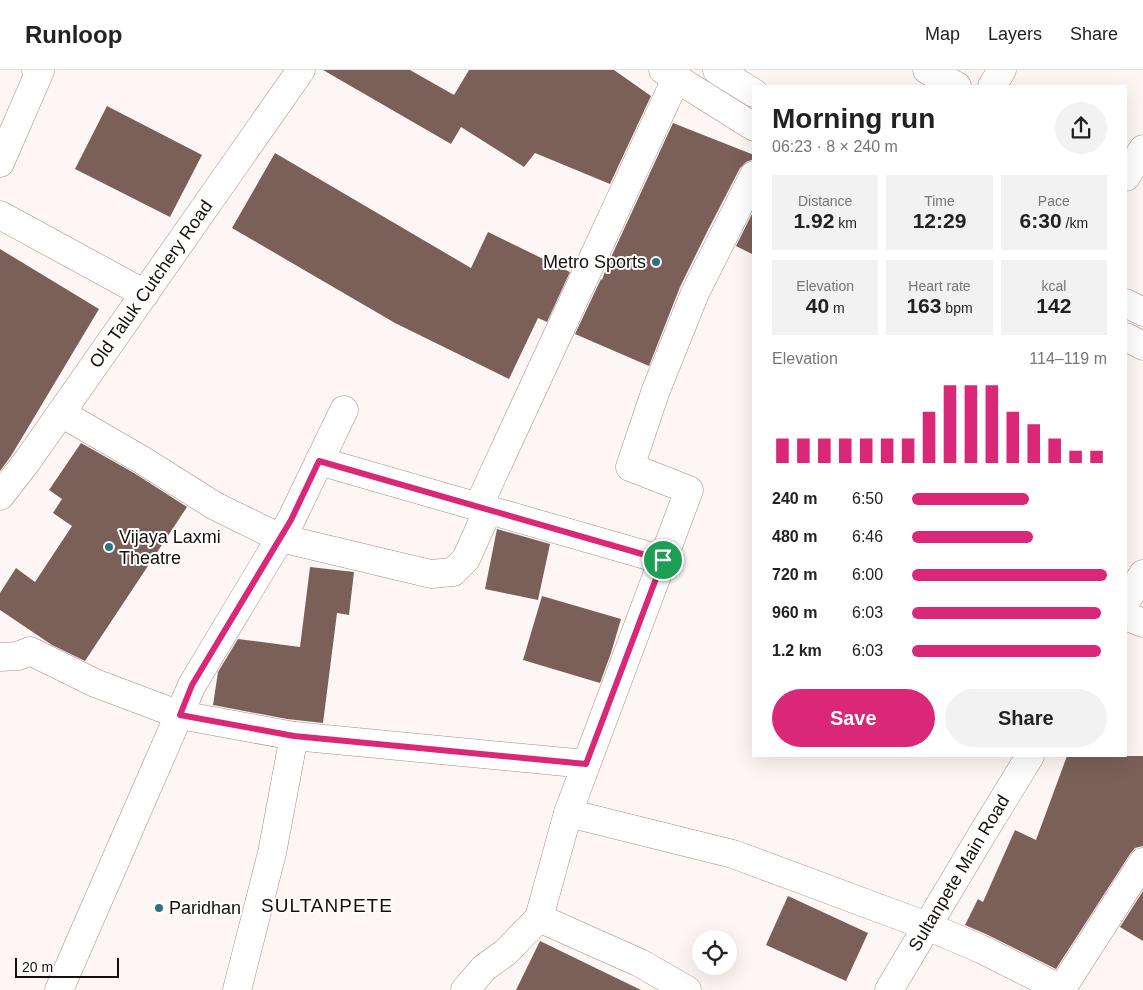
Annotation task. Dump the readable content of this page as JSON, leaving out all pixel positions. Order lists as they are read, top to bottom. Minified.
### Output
{"streets":{"street":["Old Taluk Cutchery Road","Sultanpete Main Road"]},"districts":["SULTANPETE"],"places":["Metro Sports","Vijaya Laxmi Theatre","Paridhan"],"scale_bar":"20 m","page":{"header":"Runloop","nav":["Map","Layers","Share"],"heading":["Morning run","06:23 · 8 × 240 m"],"stats":[["Distance","1.92 km"],["Time","12:29"],["Pace","6:30 /km"],["Elevation","40 m"],["Heart rate","163 bpm"],["kcal","142"]],"chart":["Elevation","114–119 m"],"list":[{"name":"240 m","note":"6:50"},{"name":"480 m","note":"6:46"},{"name":"720 m","note":"6:00"},{"name":"960 m","note":"6:03"},{"name":"1.2 km","note":"6:03"}],"buttons":["Save","Share"],"scale":"20 m"}}
